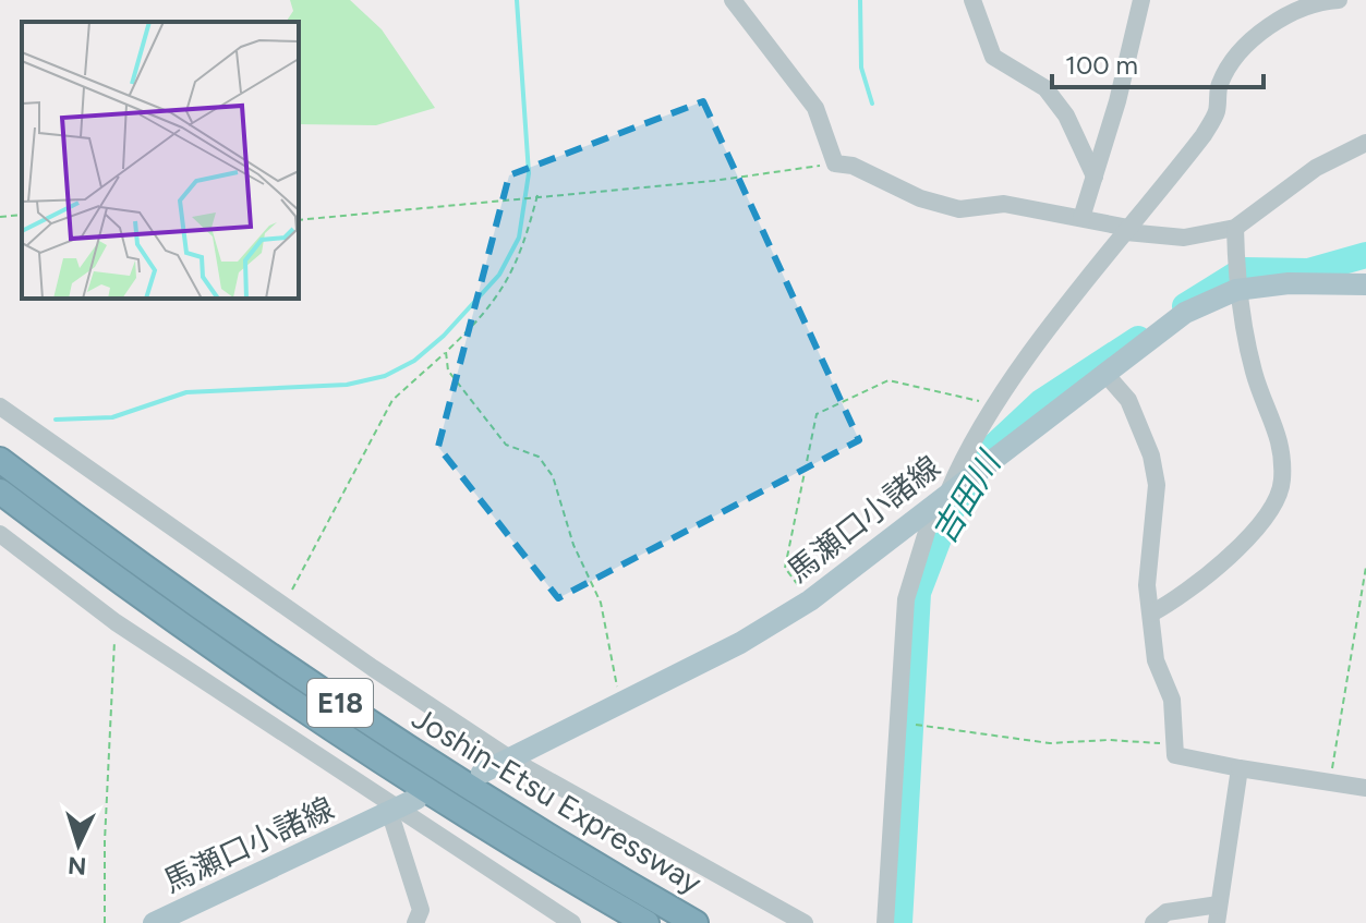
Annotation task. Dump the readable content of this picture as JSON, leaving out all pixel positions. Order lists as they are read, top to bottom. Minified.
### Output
{"streets":{"highway":["E18","Joshin-Etsu Expressway"],"main road":["馬瀬口小諸線"]},"water":["吉田川"],"scale_bar":"100 m","north":"bottom"}
